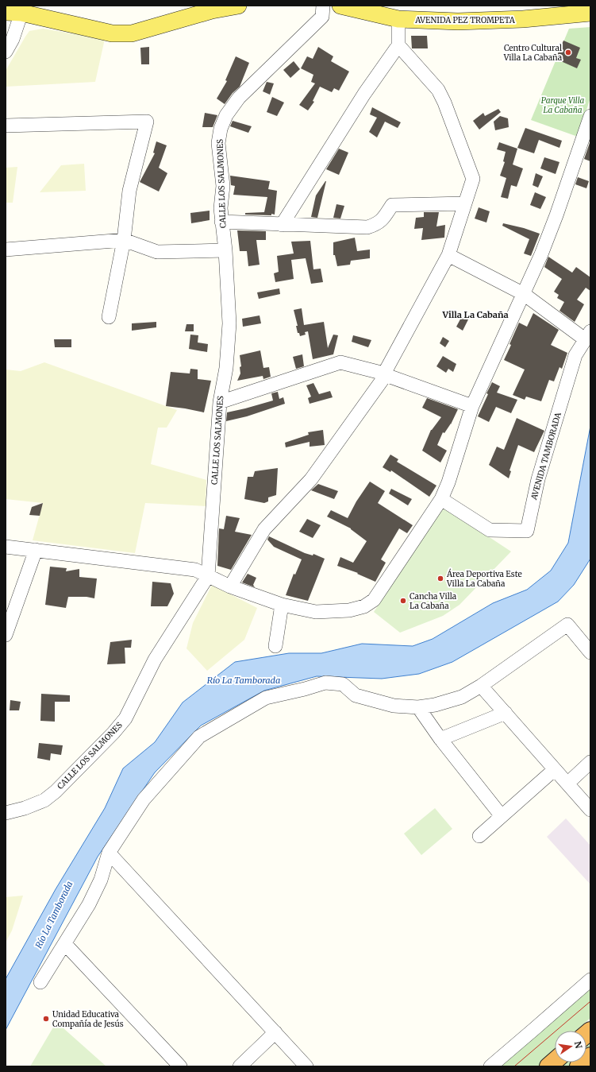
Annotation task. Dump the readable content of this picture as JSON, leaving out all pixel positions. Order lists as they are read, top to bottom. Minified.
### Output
{"streets":{"main road":["AVENIDA PEZ TROMPETA"],"street":["CALLE LOS SALMONES","AVENIDA TAMBORADA"]},"districts":["Villa La Cabaña"],"water":["Río La Tamborada"],"parks":["Parque Villa La Cabaña"],"places":["Centro Cultural Villa La Cabaña","Área Deportiva Este Villa La Cabaña","Cancha Villa La Cabaña","Unidad Educativa Compañía de Jesús"],"north":"right"}
